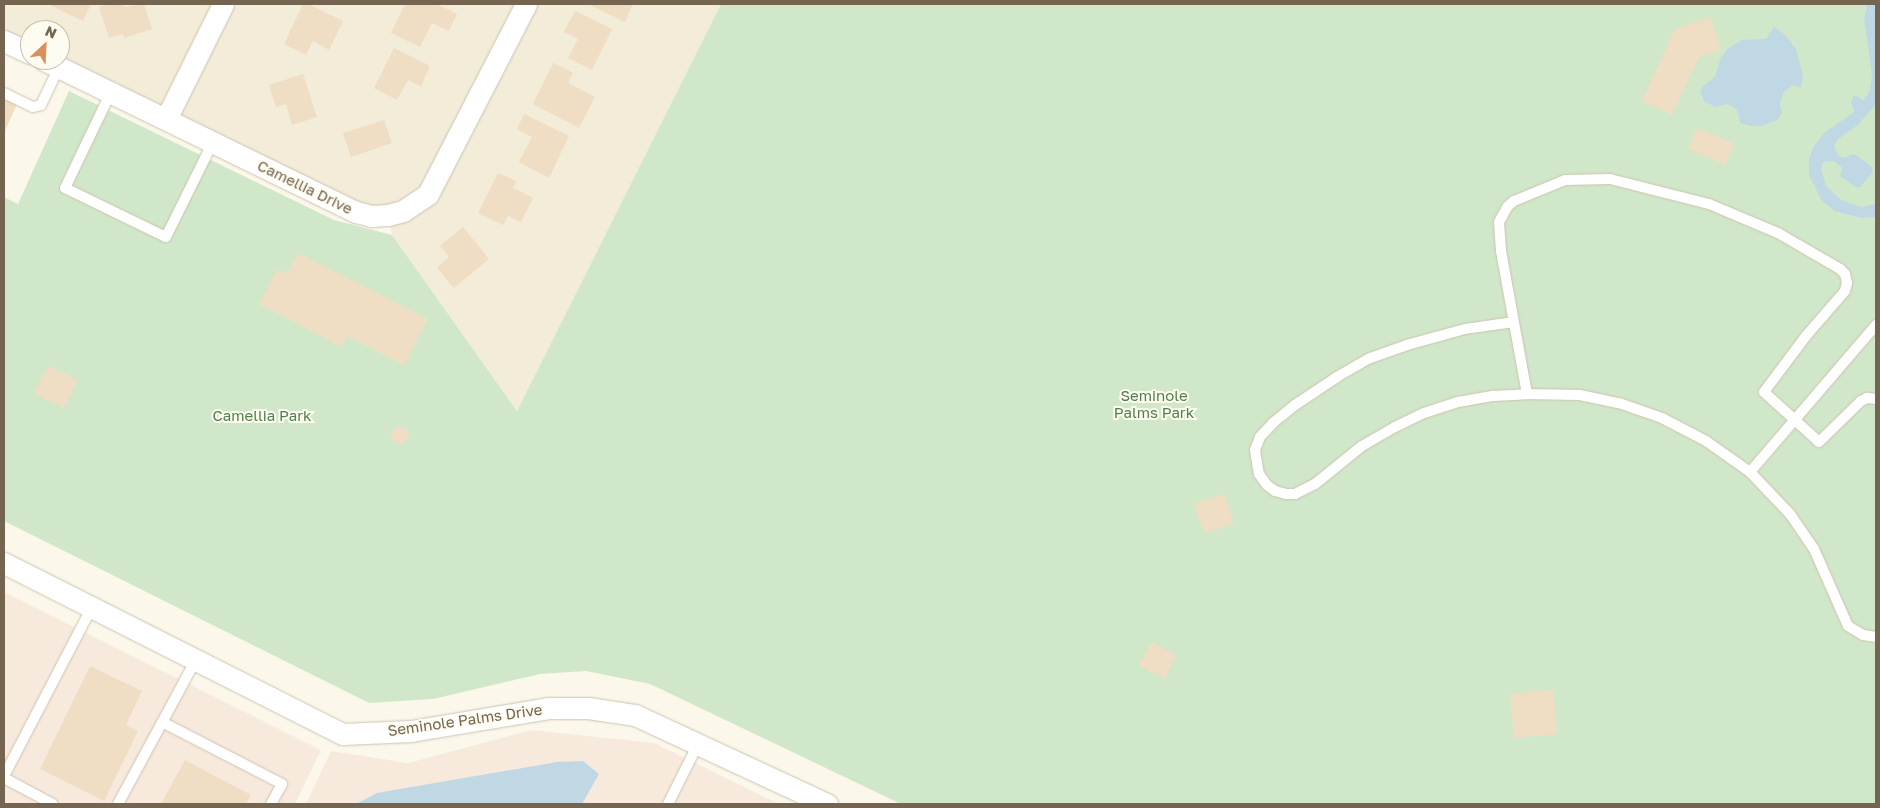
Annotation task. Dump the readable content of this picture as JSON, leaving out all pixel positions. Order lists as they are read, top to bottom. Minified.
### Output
{"streets":{"street":["Camellia Drive","Seminole Palms Drive"]},"parks":["Seminole Palms Park","Camellia Park"],"north":"top right"}
